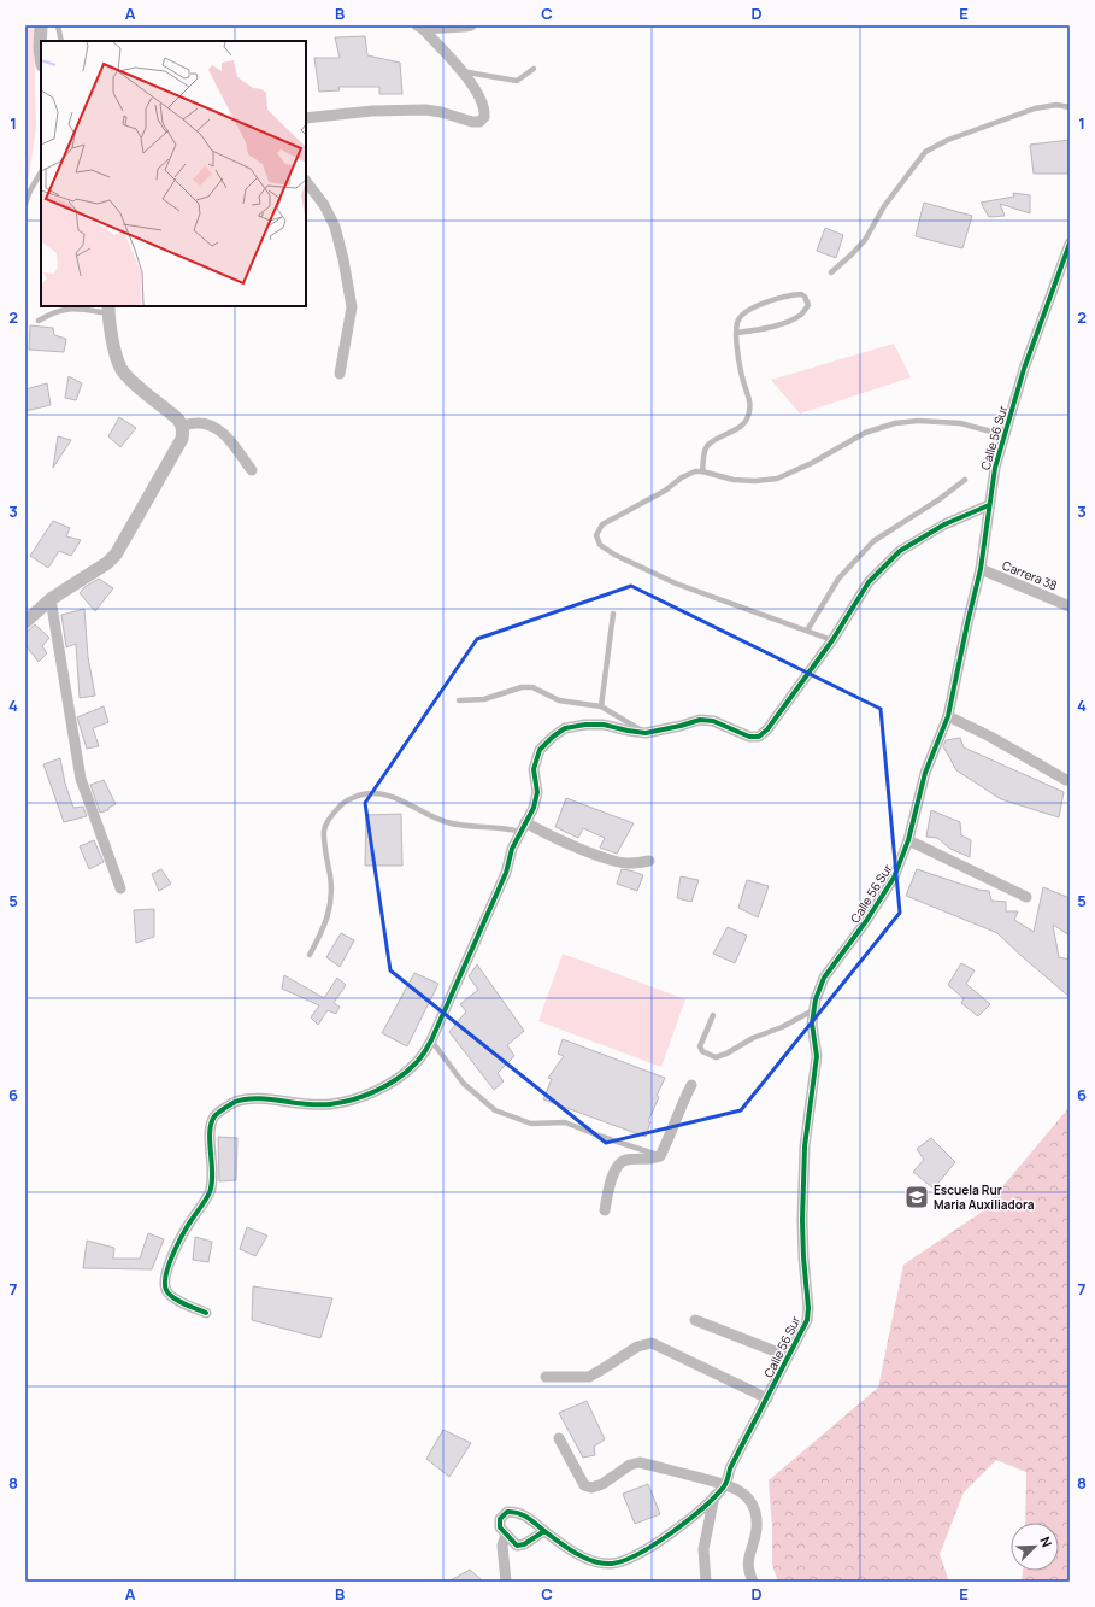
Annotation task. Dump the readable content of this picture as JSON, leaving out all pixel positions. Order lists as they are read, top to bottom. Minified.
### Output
{"streets":{"street":["Calle 56 Sur","Carrera 38"]},"crossings":[["Calle 56 Sur","Carrera 38"]],"places":{"school or university":["Escuela Rur Maria Auxiliadora"]},"north":"top right","grid":{"columns":["A","B","C","D","E"],"rows":["1","2","3","4","5","6","7","8"]}}
